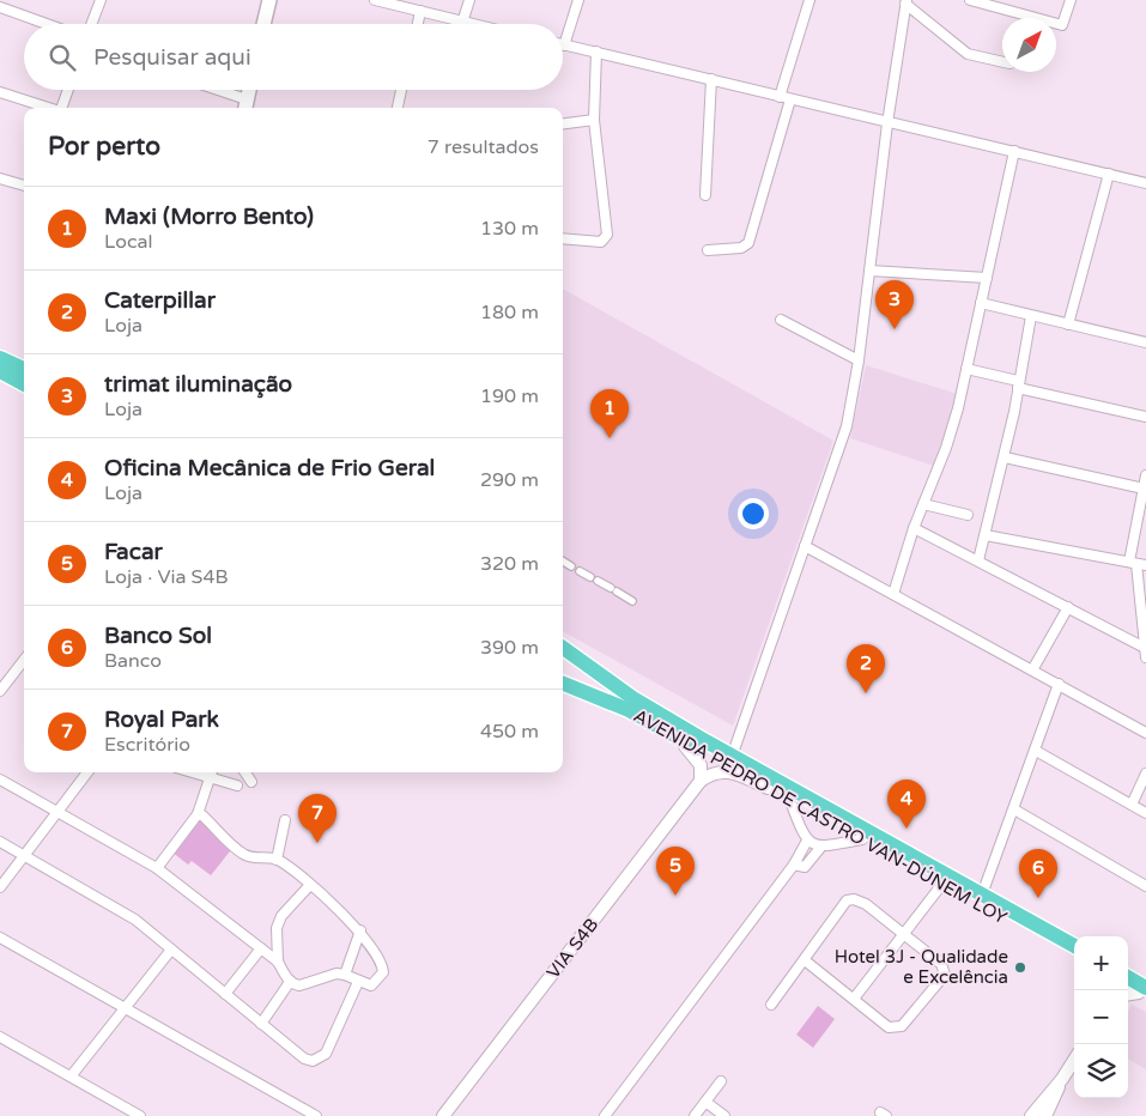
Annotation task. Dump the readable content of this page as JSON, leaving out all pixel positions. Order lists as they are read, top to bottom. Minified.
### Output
{"streets":{"highway":["AVENIDA PEDRO DE CASTRO VAN-DÚNEM LOY"],"street":["VIA S4B"]},"places":["Hotel 3J - Qualidade e Excelência"],"north":"top right","page":{"search":"Pesquisar aqui","heading":["Por perto","7 resultados"],"list":[{"mark":"1","name":"Maxi (Morro Bento)","note":"Local","value":"130 m"},{"mark":"2","name":"Caterpillar","note":"Loja","value":"180 m"},{"mark":"3","name":"trimat iluminação","note":"Loja","value":"190 m"},{"mark":"4","name":"Oficina Mecânica de Frio Geral","note":"Loja","value":"290 m"},{"mark":"5","name":"Facar","note":"Loja · Via S4B","value":"320 m"},{"mark":"6","name":"Banco Sol","note":"Banco","value":"390 m"},{"mark":"7","name":"Royal Park","note":"Escritório","value":"450 m"}],"pins":["3","1","2","4","7","5","6"],"map_buttons":["+","−"]}}
